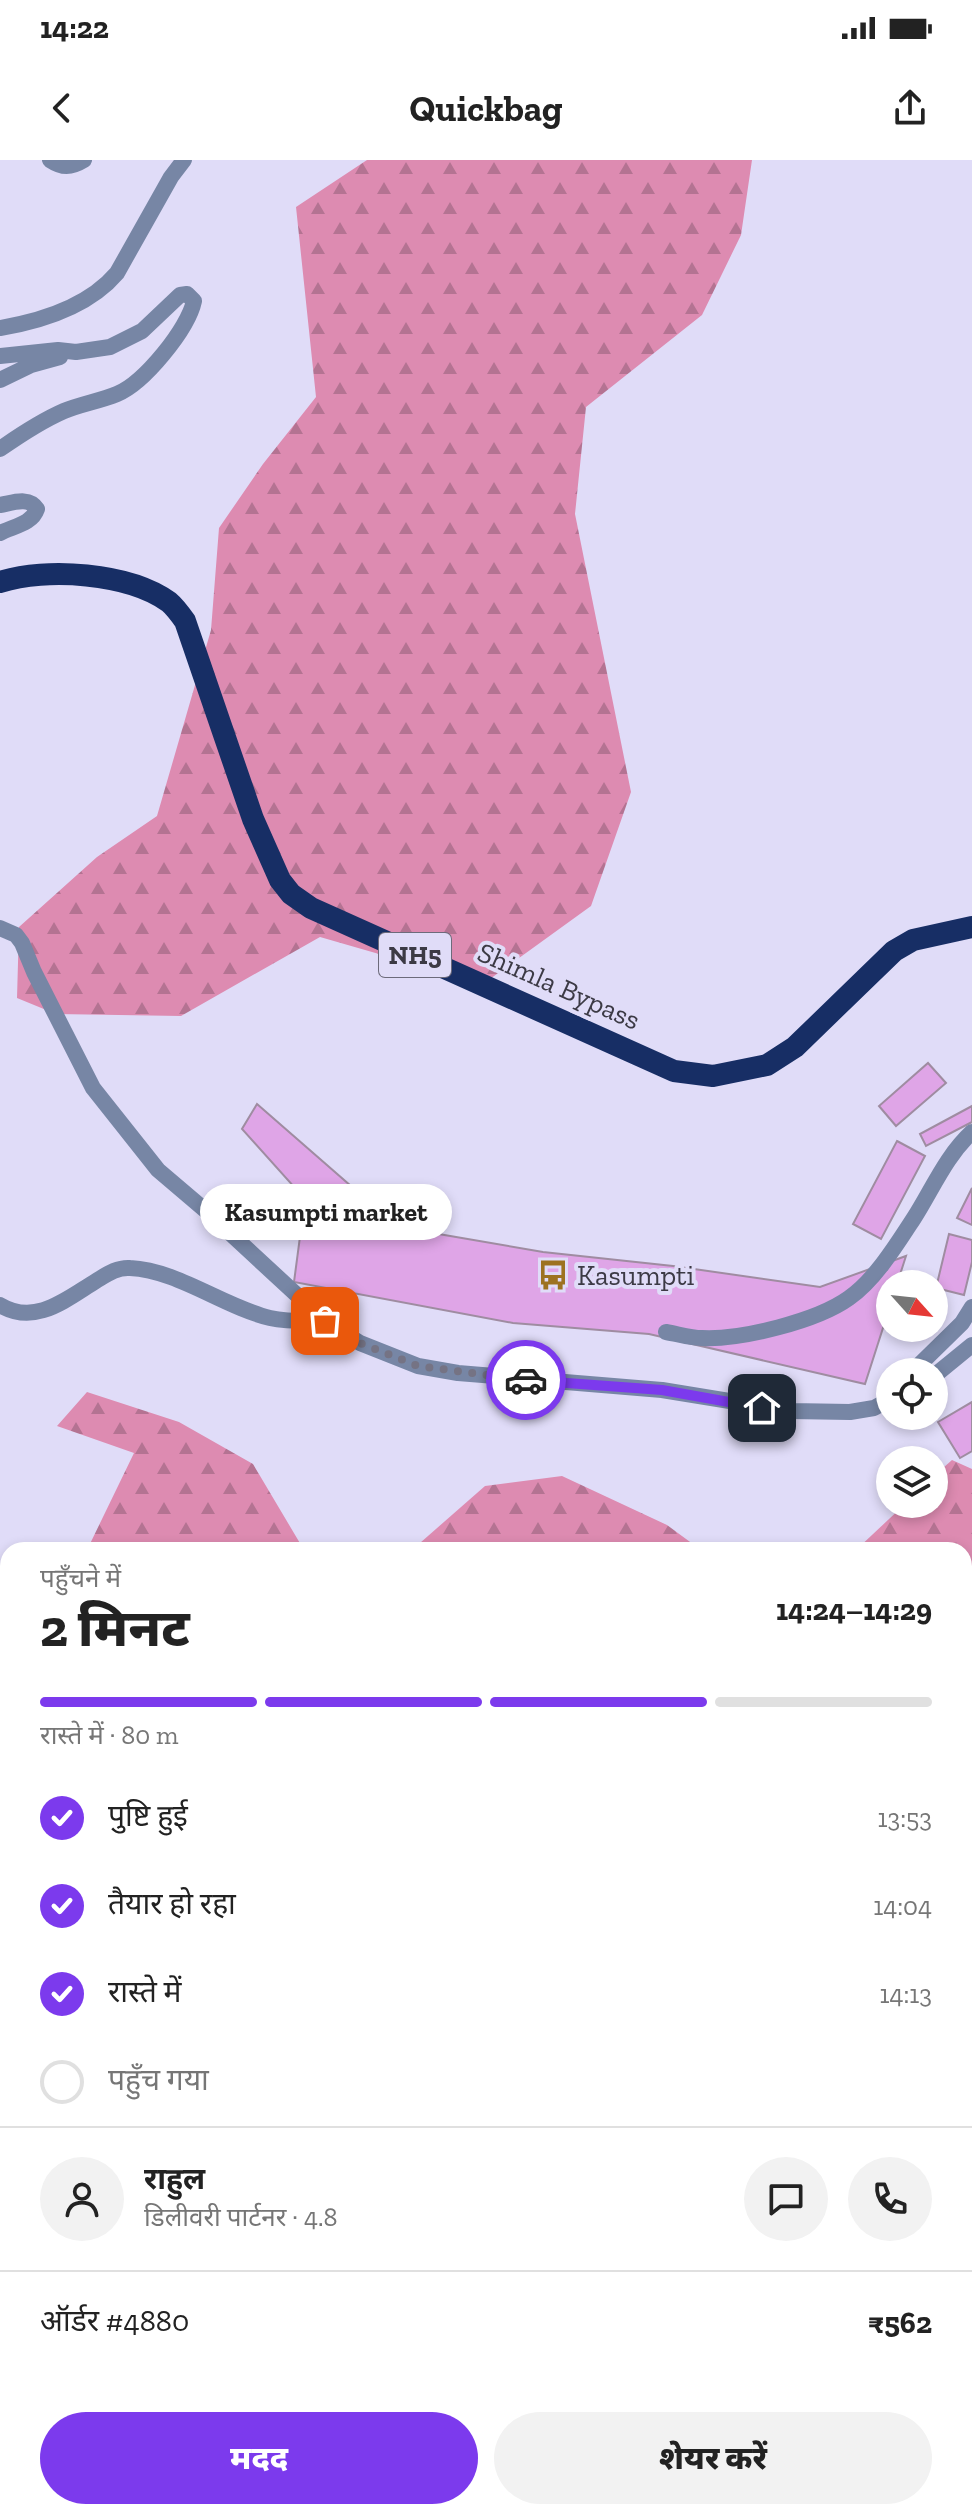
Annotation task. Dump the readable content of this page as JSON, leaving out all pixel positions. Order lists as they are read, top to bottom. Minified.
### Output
{"streets":{"highway":["NH5","Shimla Bypass"]},"places":{"bus stop":["Kasumpti"],"other":["Kasumpti market"]},"north":"bottom right","page":{"status":"14:22","header":"Quickbag","bubble":"Kasumpti market","heading":["2 मिनट","पहुँचने में","14:24–14:29"],"panel":["राहुल","डिलीवरी पार्टनर · 4.8","ऑर्डर #4880","₹562"],"bar":"रास्ते में · 80 m","list":[["पुष्टि हुई","13:53"],["तैयार हो रहा","14:04"],["रास्ते में","14:13"],"पहुँच गया"],"buttons":["मदद","शेयर करें"]}}
